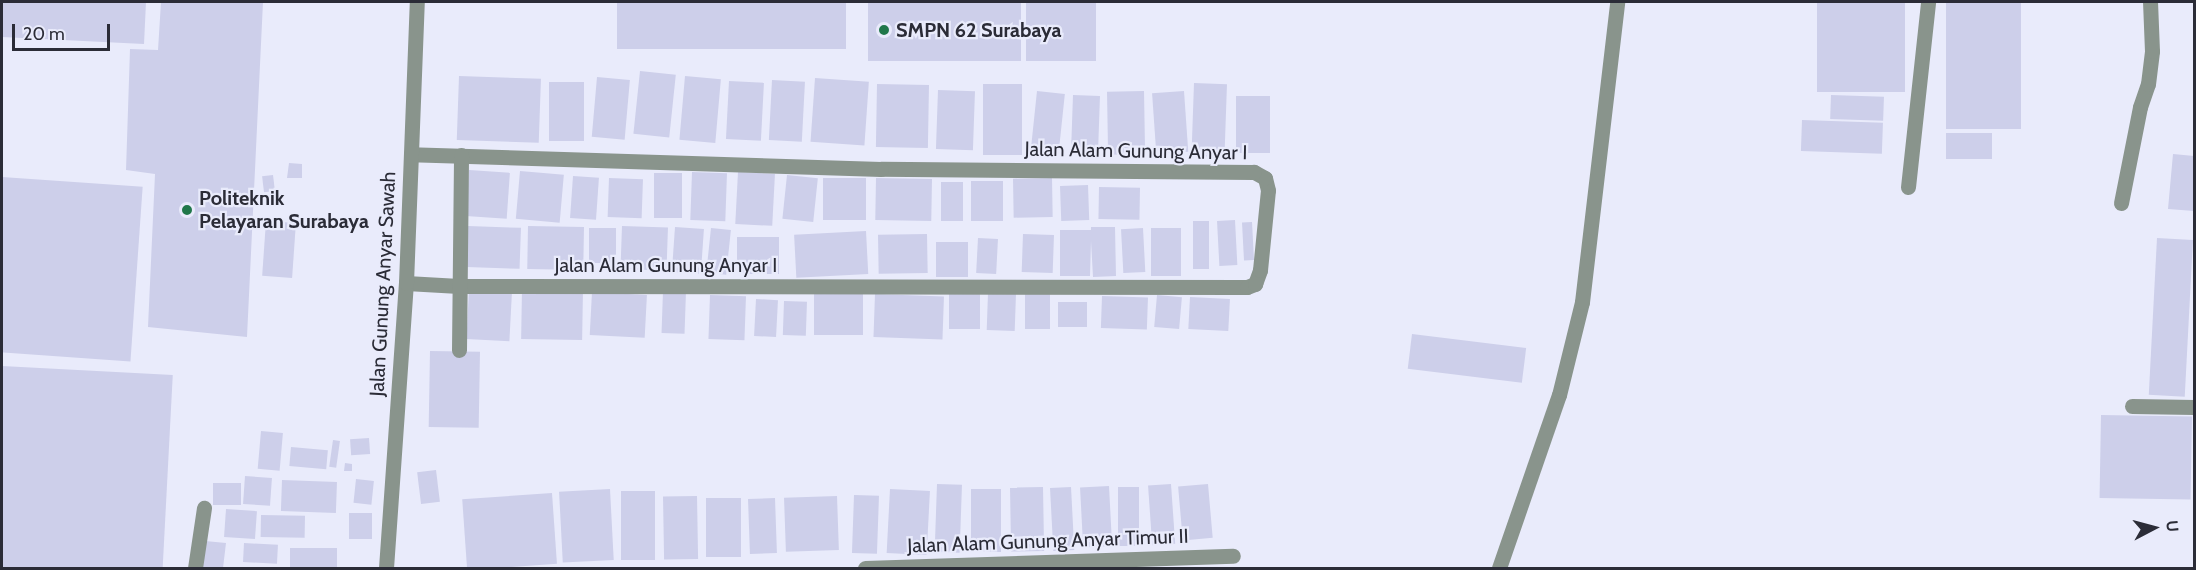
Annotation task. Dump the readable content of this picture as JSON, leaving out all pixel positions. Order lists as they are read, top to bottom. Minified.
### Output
{"streets":{"street":["Jalan Alam Gunung Anyar I","Jalan Gunung Anyar Sawah","Jalan Alam Gunung Anyar Timur II"]},"crossings":[["Jalan Alam Gunung Anyar I","Jalan Gunung Anyar Sawah"]],"places":["SMPN 62 Surabaya","Politeknik Pelayaran Surabaya"],"scale_bar":"20 m","north":"right"}
